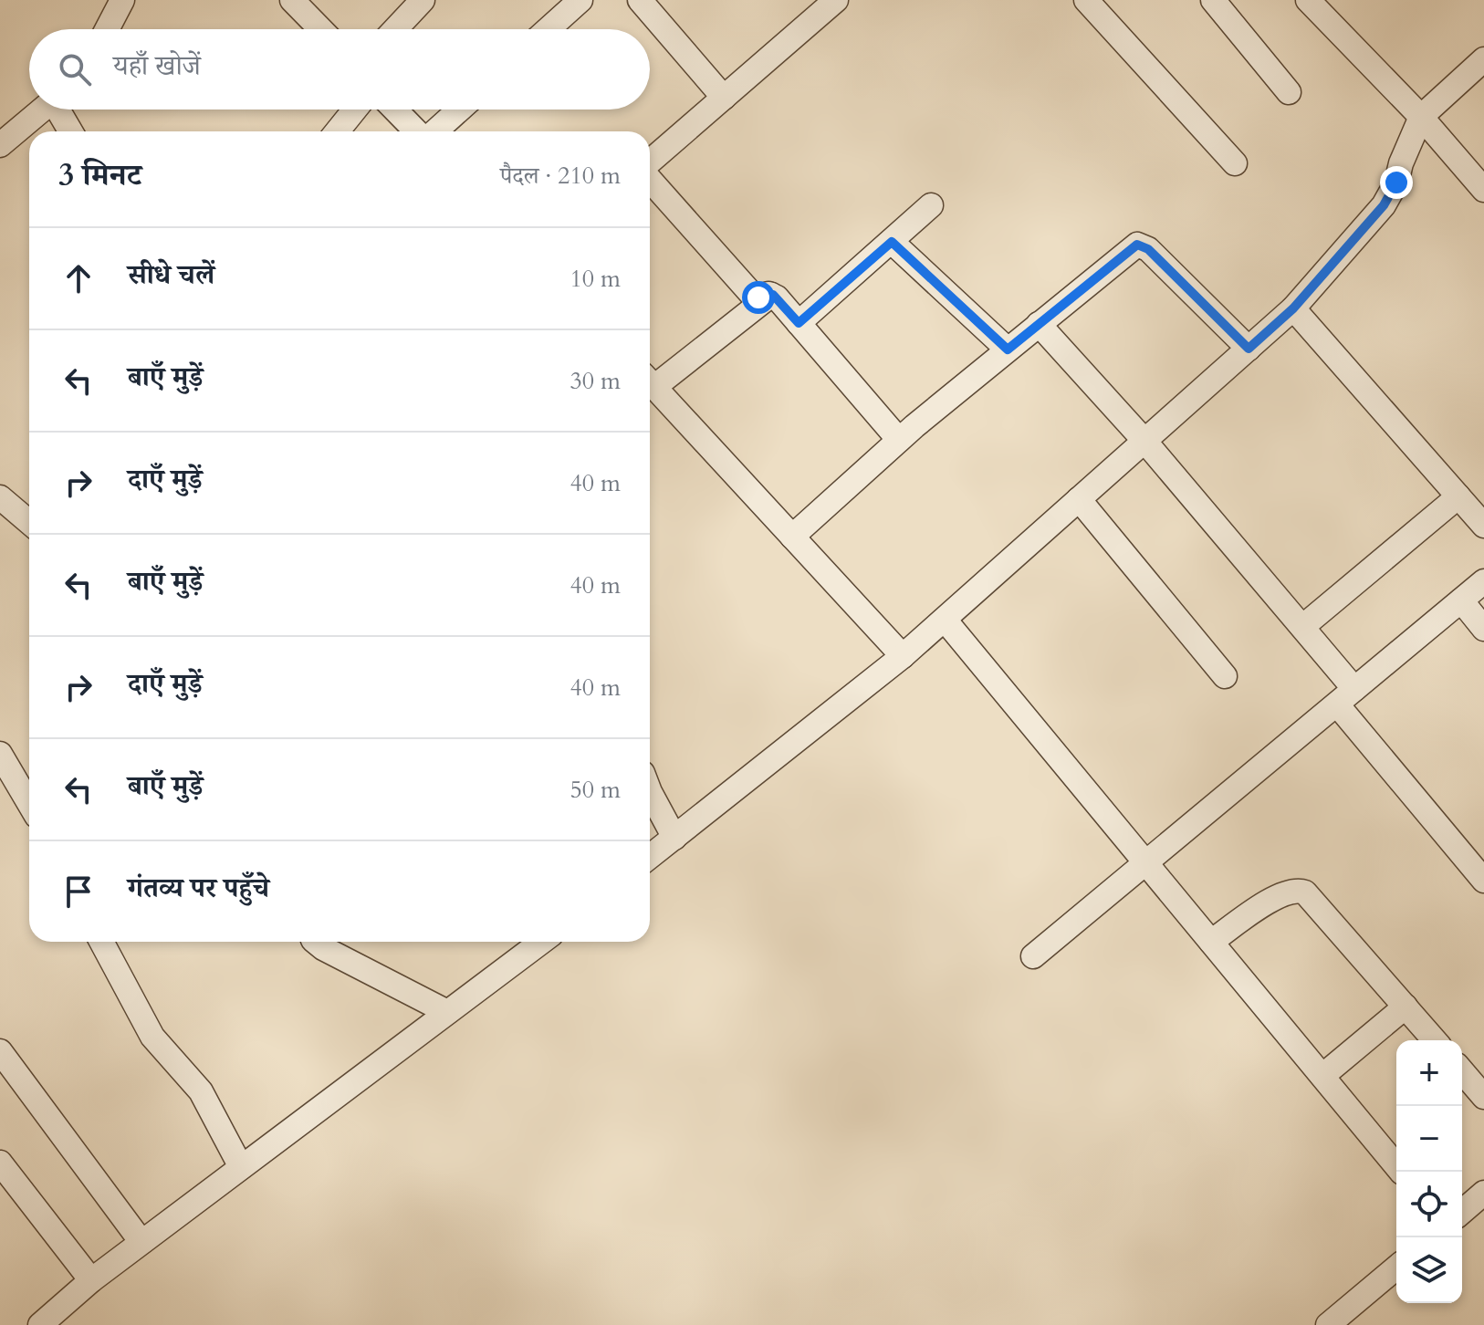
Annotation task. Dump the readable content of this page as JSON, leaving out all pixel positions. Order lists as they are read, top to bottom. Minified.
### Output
{"page":{"search":"यहाँ खोजें","heading":["3 मिनट","पैदल · 210 m"],"list":[["सीधे चलें","10 m"],["बाएँ मुड़ें","30 m"],["दाएँ मुड़ें","40 m"],["बाएँ मुड़ें","40 m"],["दाएँ मुड़ें","40 m"],["बाएँ मुड़ें","50 m"],"गंतव्य पर पहुँचे"],"map_buttons":["+","−"]}}
